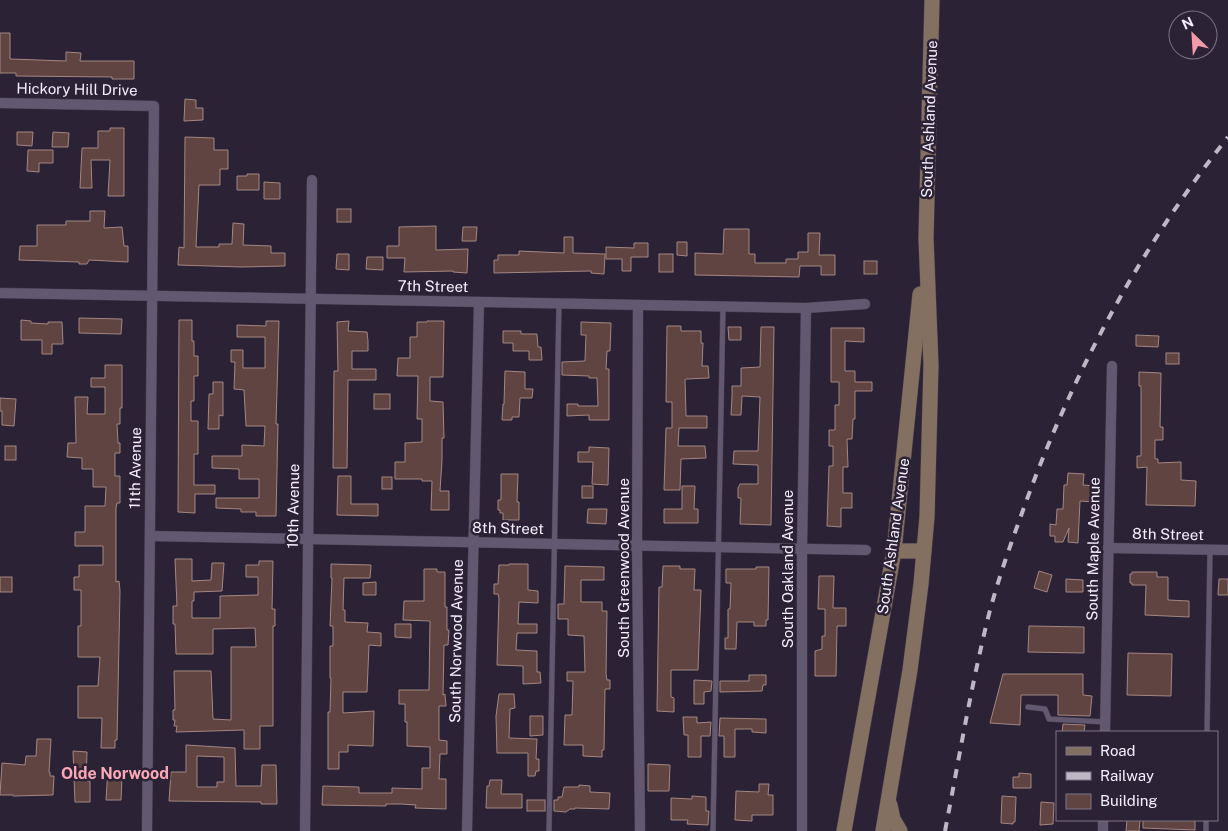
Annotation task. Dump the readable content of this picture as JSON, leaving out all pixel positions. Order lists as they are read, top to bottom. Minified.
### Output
{"streets":{"main road":["South Ashland Avenue"],"street":["Hickory Hill Drive","7th Street","11th Avenue","10th Avenue","8th Street","South Maple Avenue","South Greenwood Avenue","South Oakland Avenue","South Norwood Avenue"]},"crossings":[["Hickory Hill Drive","11th Avenue"],["7th Street","11th Avenue"],["7th Street","10th Avenue"],["7th Street","South Greenwood Avenue"],["7th Street","South Oakland Avenue"],["7th Street","South Norwood Avenue"],["11th Avenue","8th Street"],["10th Avenue","8th Street"],["8th Street","South Maple Avenue"],["8th Street","South Greenwood Avenue"],["8th Street","South Oakland Avenue"],["8th Street","South Norwood Avenue"]],"districts":["Olde Norwood"],"legend":["Road","Railway","Building"],"north":"top left"}
